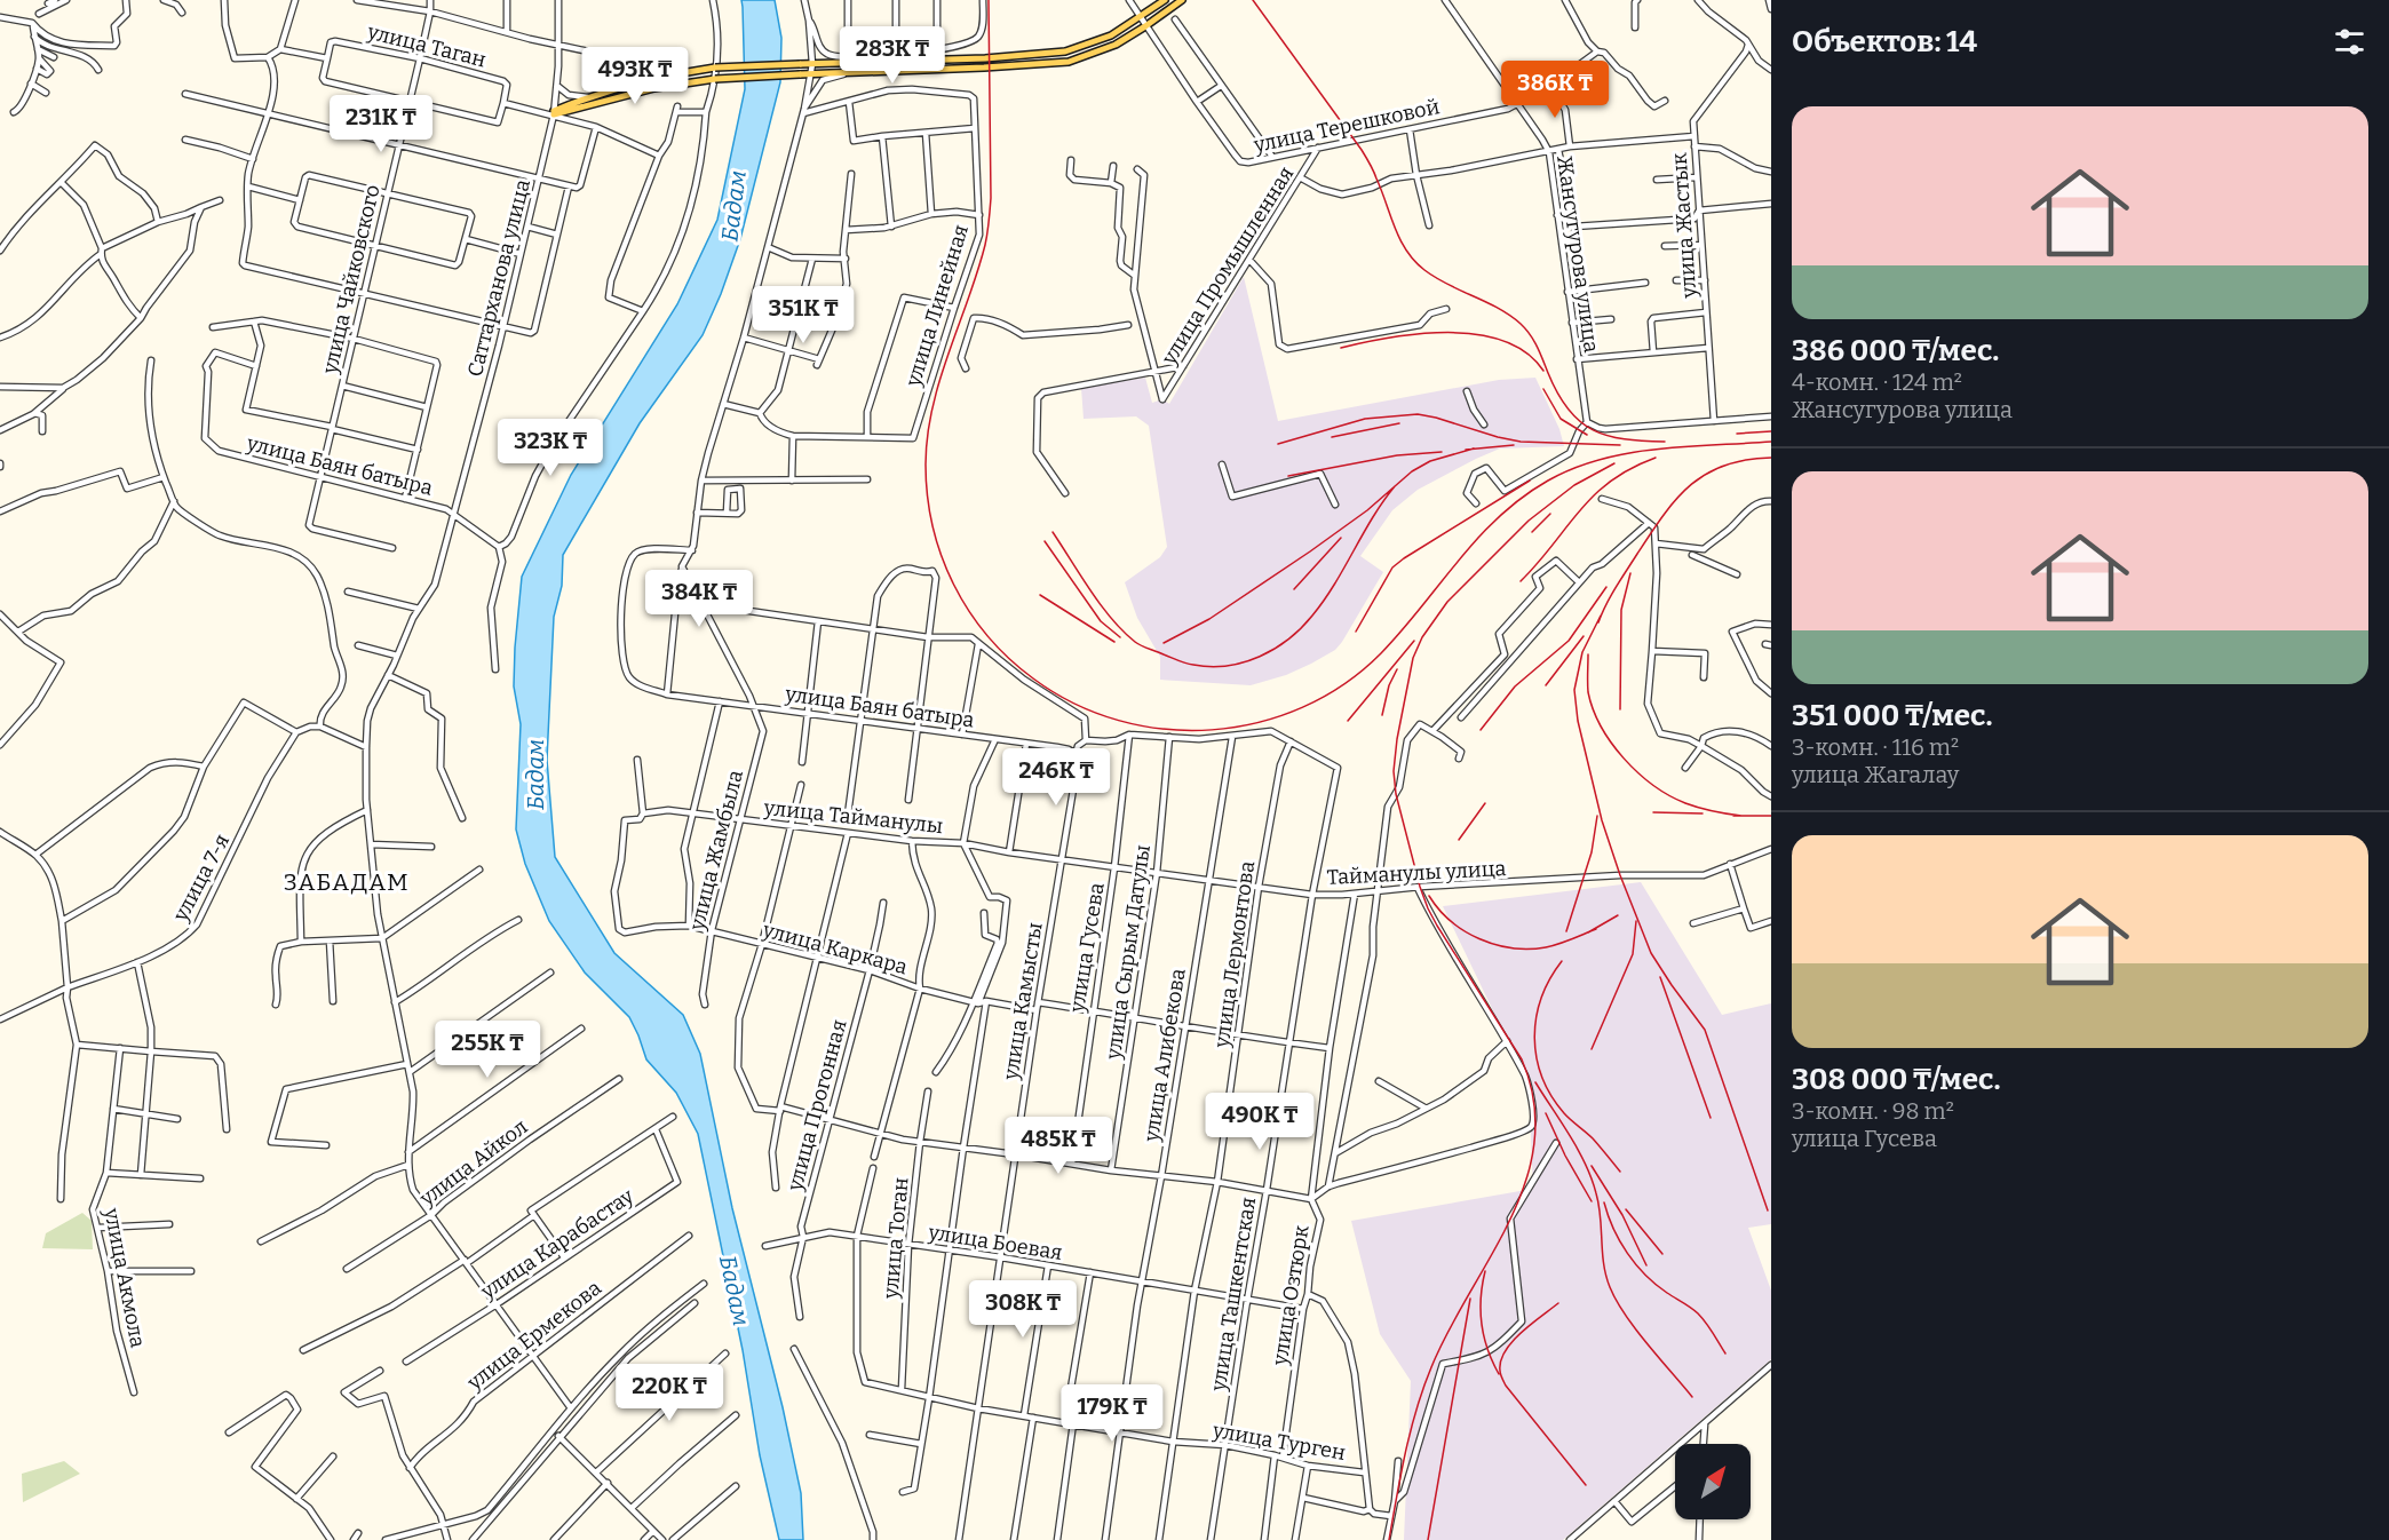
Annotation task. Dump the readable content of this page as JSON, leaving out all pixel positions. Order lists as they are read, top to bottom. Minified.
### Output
{"streets":{"street":["улица Таган","улица Терешковой","улица Жастык","Жансугурова улица","улица Промышленная","Саттарханова улица","улица Чайковского","улица Линейная","улица Баян батыра","улица Тайманулы","улица Жамбыла","Тайманулы улица","улица 7-я","улица Гусева","улица Каркара","улица Сырым Датулы","улица Лермонтова","улица Камысты","улица Алибекова","улица Прогонная","улица Айкол","улица Тоган","улица Боевая","улица Карабастау","улица Акмола","улица Ташкентская","улица Озтюрк","улица Ермекова","улица Турген"]},"crossings":[["улица Таган","улица Чайковского"],["улица Терешковой","Жансугурова улица"],["улица Терешковой","улица Промышленная"],["Саттарханова улица","улица Баян батыра"],["Саттарханова улица","улица Айкол"],["Саттарханова улица","улица Карабастау"],["Саттарханова улица","улица Ермекова"],["улица Чайковского","улица Баян батыра"],["улица Баян батыра","улица Жамбыла"],["улица Баян батыра","улица Камысты"],["улица Тайманулы","улица Жамбыла"],["улица Тайманулы","Тайманулы улица"],["улица Тайманулы","улица Каркара"],["улица Тайманулы","улица Камысты"],["улица Жамбыла","улица Каркара"],["Тайманулы улица","улица Гусева"],["Тайманулы улица","улица Сырым Датулы"],["Тайманулы улица","улица Лермонтова"],["Тайманулы улица","улица Камысты"],["Тайманулы улица","улица Алибекова"],["Тайманулы улица","улица Ташкентская"],["Тайманулы улица","улица Озтюрк"],["улица Каркара","улица Камысты"],["улица Каркара","улица Прогонная"],["улица Лермонтова","улица Боевая"],["улица Лермонтова","улица Ташкентская"],["улица Лермонтова","улица Турген"],["улица Камысты","улица Боевая"],["улица Камысты","улица Турген"],["улица Алибекова","улица Боевая"],["улица Алибекова","улица Турген"],["улица Прогонная","улица Боевая"],["улица Тоган","улица Боевая"],["улица Тоган","улица Турген"],["улица Боевая","улица Ташкентская"],["улица Боевая","улица Озтюрк"],["улица Боевая","улица Турген"],["улица Ташкентская","улица Турген"],["улица Озтюрк","улица Турген"]],"districts":["ЗАБАДАМ"],"water":["Бадам"],"north":"top right","page":{"heading":"Объектов: 14","price":["283K ₸","493K ₸","386K ₸","231K ₸","351K ₸","323K ₸","384K ₸","246K ₸","255K ₸","490K ₸","485K ₸","308K ₸","220K ₸","179K ₸"],"list":[{"name":"386 000 ₸/мес.","note":"4-комн. · 124 m² · Жансугурова улица"},{"name":"351 000 ₸/мес.","note":"3-комн. · 116 m² · улица Жагалау"},{"name":"308 000 ₸/мес.","note":"3-комн. · 98 m² · улица Гусева"}]}}
